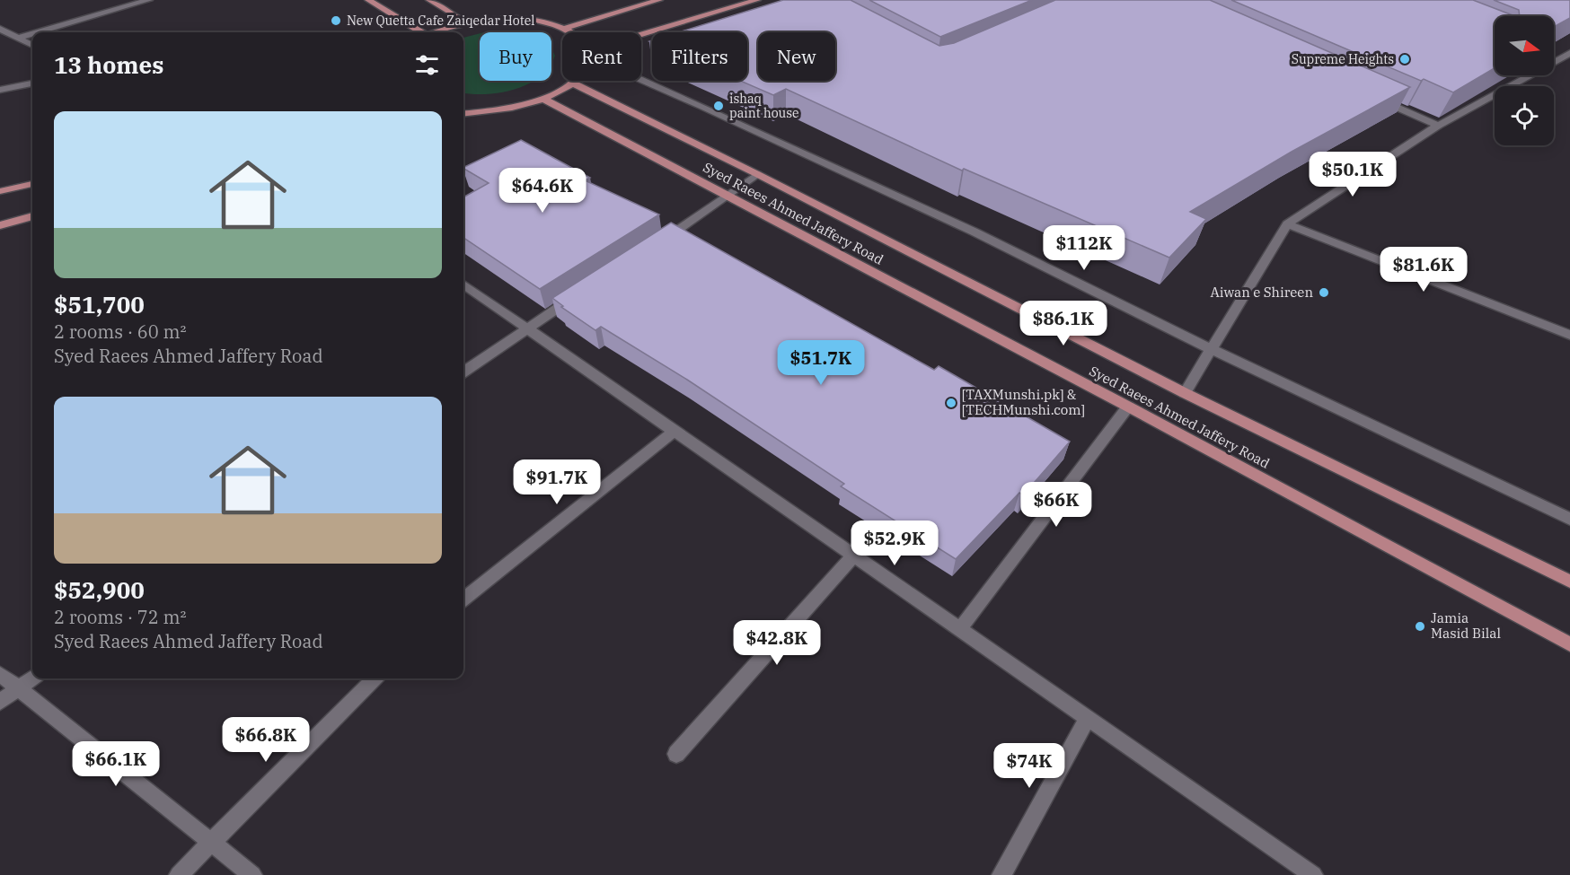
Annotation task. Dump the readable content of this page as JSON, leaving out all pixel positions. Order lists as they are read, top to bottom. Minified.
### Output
{"streets":{"main road":["Syed Raees Ahmed Jaffery Road"]},"places":["New Quetta Cafe Zaiqedar Hotel","Supreme Heights","ishaq paint house","Aiwan e Shireen","[TAXMunshi.pk] & [TECHMunshi.com]","Jamia Masid Bilal"],"north":"right","page":{"chip":["Buy","Rent","Filters","New"],"heading":"13 homes","list":[{"name":"$51,700","note":"2 rooms · 60 m² · Syed Raees Ahmed Jaffery Road"},{"name":"$52,900","note":"2 rooms · 72 m² · Syed Raees Ahmed Jaffery Road"}],"price":["$50.1K","$64.6K","$112K","$81.6K","$86.1K","$51.7K","$91.7K","$66K","$52.9K","$42.8K","$66.8K","$66.1K","$74K"]}}
